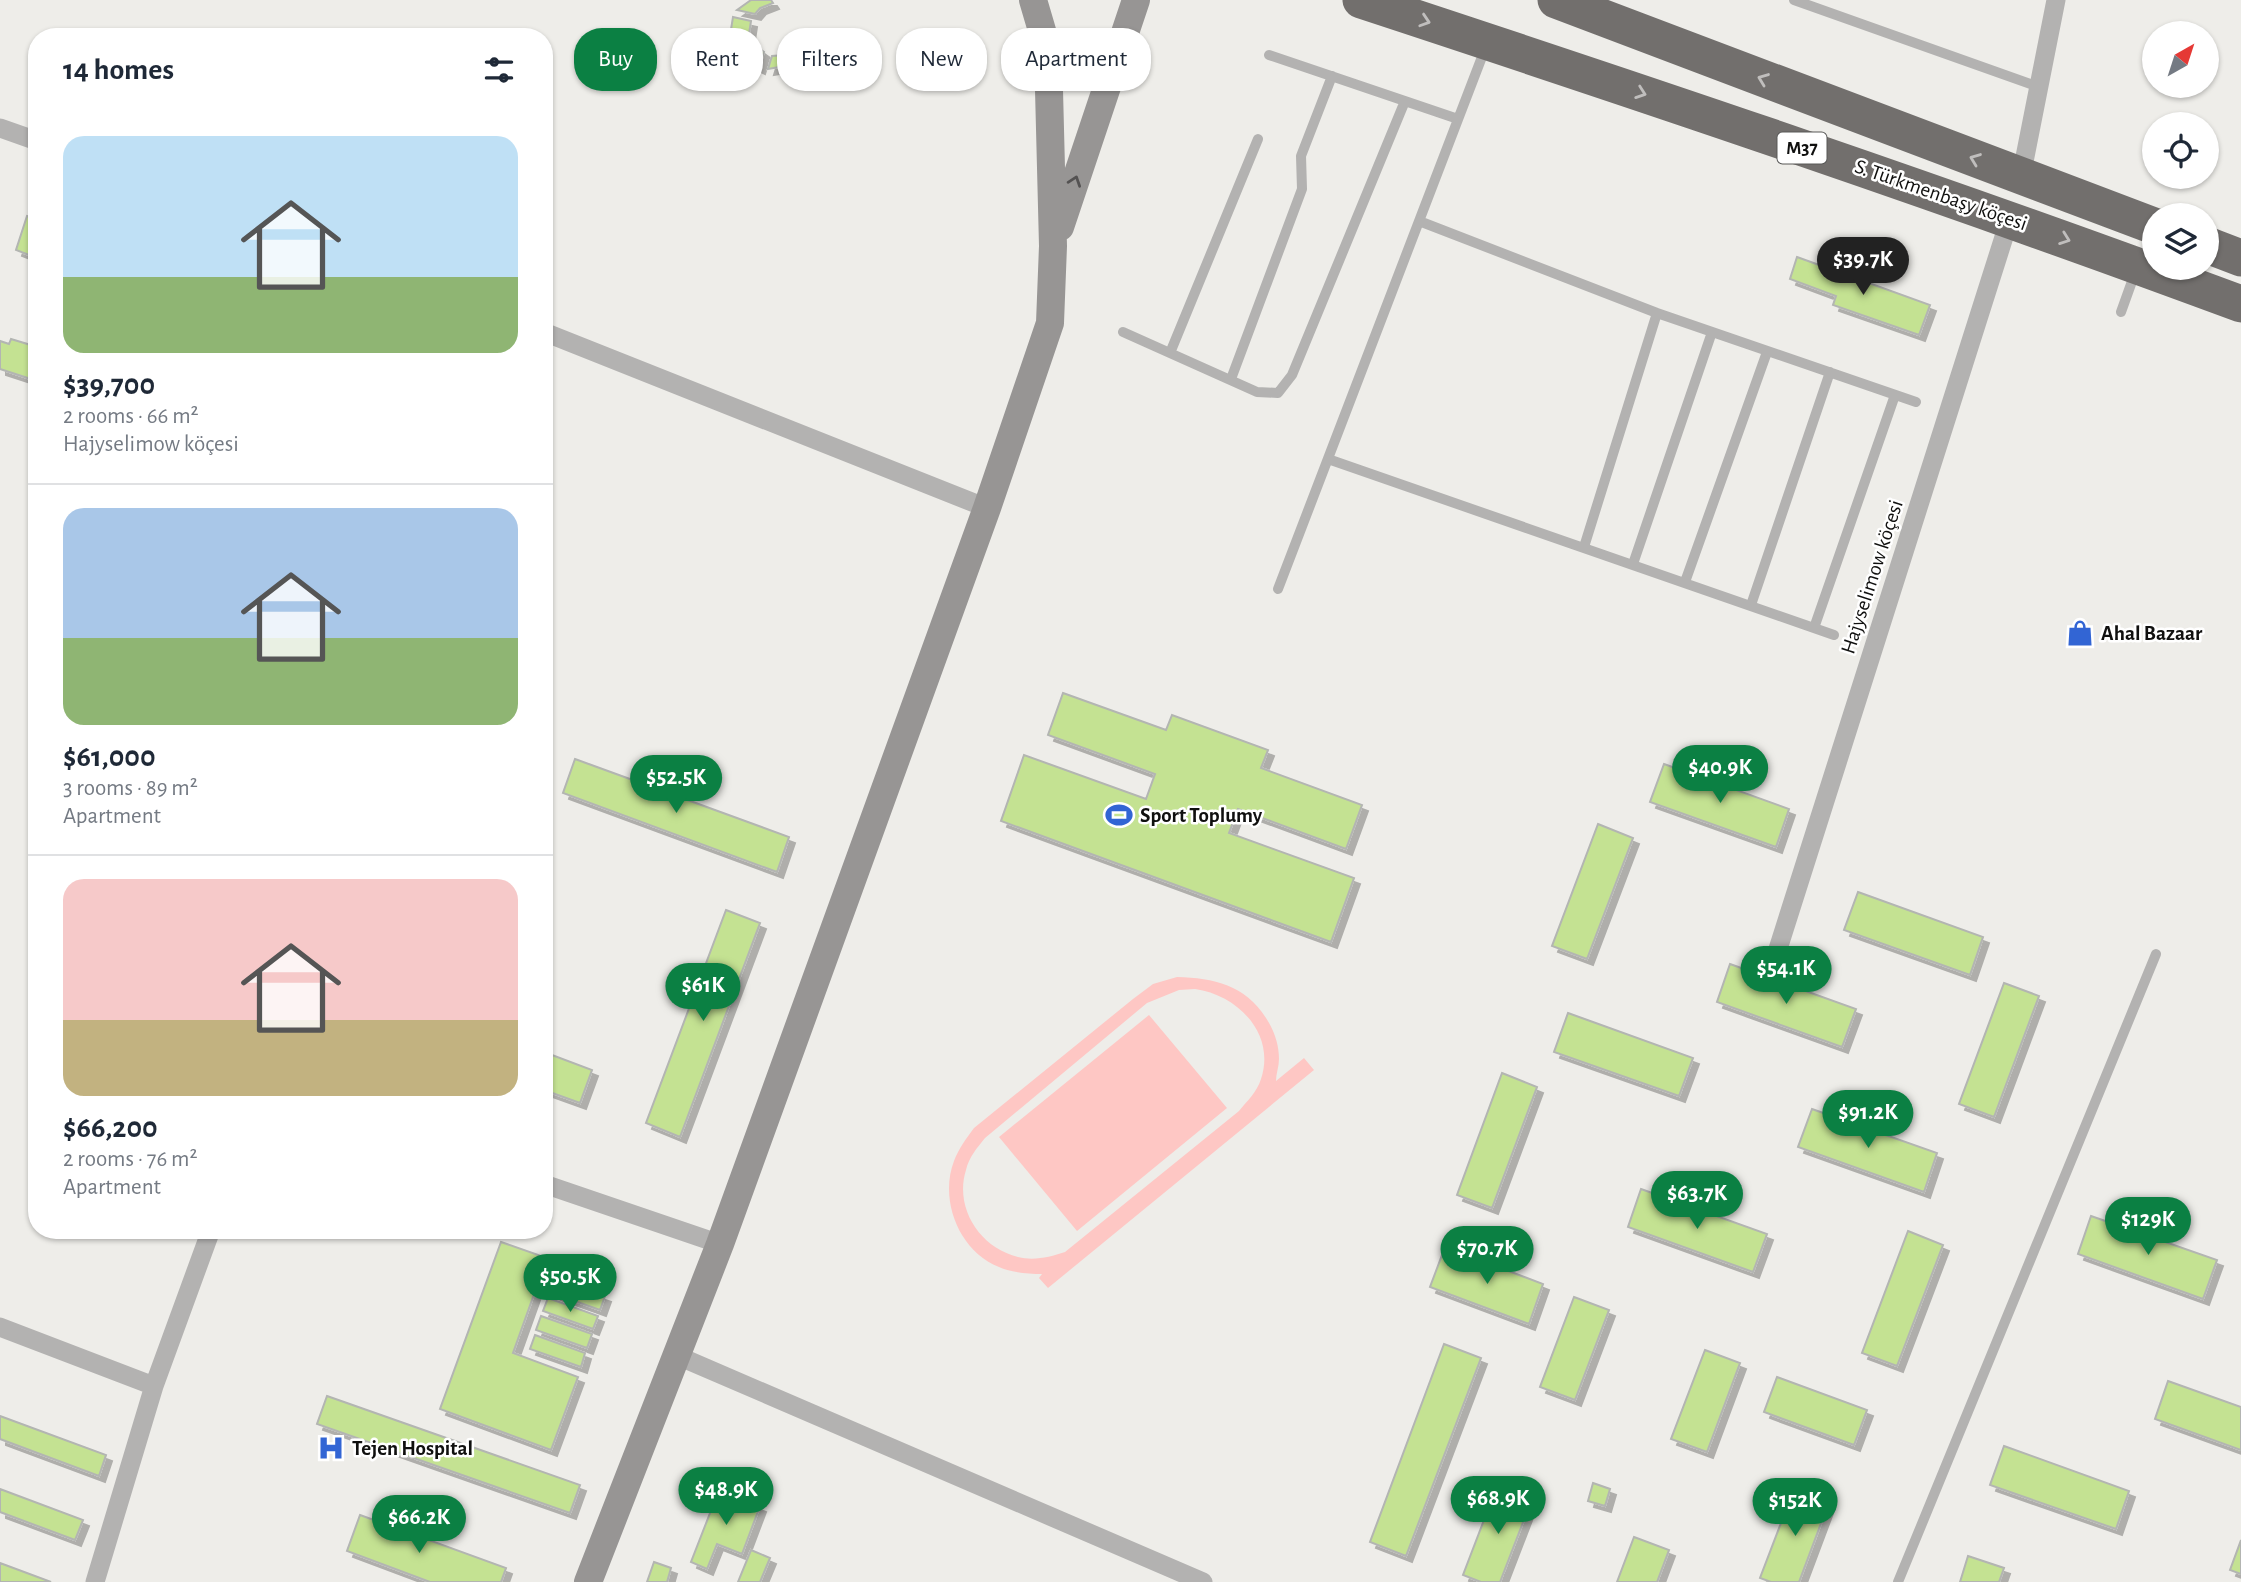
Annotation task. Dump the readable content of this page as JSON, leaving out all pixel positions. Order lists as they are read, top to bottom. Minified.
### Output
{"streets":{"highway":["M37","S. Türkmenbaşy köçesi"],"street":["Hajyselimow köçesi"]},"crossings":[["S. Türkmenbaşy köçesi","Hajyselimow köçesi"]],"places":{"shop":["Ahal Bazaar"],"sports":["Sport Toplumy"],"hospital":["Tejen Hospital"]},"north":"top right","page":{"chip":["Buy","Rent","Filters","New","Apartment"],"heading":"14 homes","list":[{"name":"$39,700","note":"2 rooms · 66 m² · Hajyselimow köçesi"},{"name":"$61,000","note":"3 rooms · 89 m² · Apartment"},{"name":"$66,200","note":"2 rooms · 76 m² · Apartment"}],"price":["$39.7K","$40.9K","$52.5K","$54.1K","$61K","$91.2K","$63.7K","$129K","$70.7K","$50.5K","$48.9K","$68.9K","$152K","$66.2K"]}}
